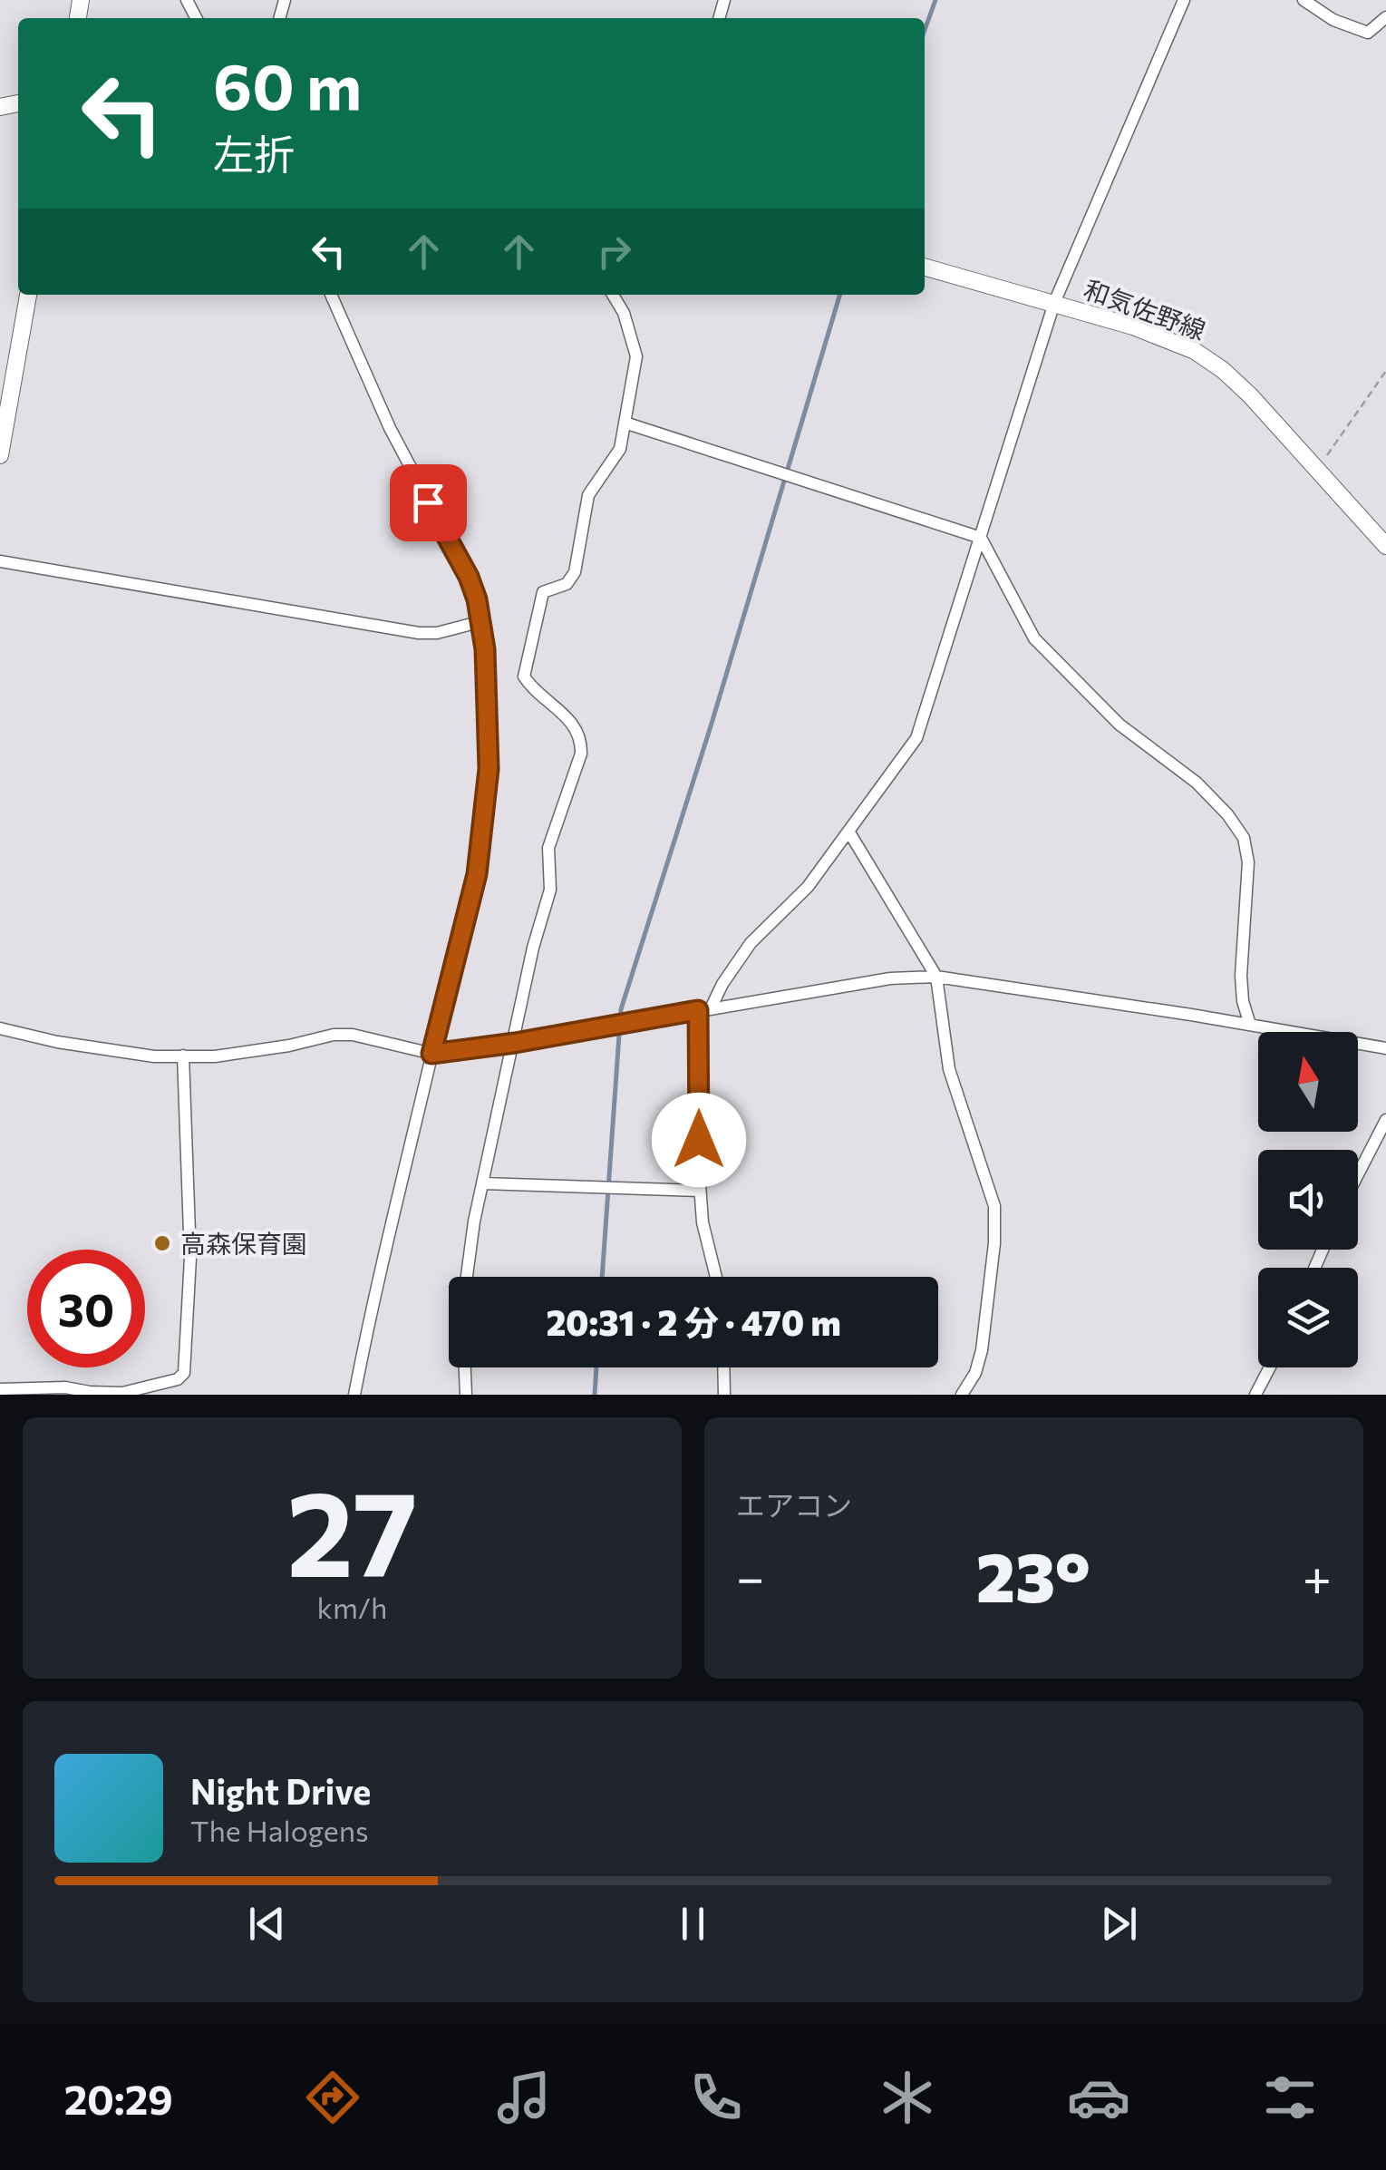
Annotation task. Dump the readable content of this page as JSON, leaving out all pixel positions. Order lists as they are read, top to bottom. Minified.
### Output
{"streets":{"main road":["和気佐野線"]},"places":["高森保育園"],"north":"top","page":{"turn":["60 m","左折"],"limit":"30","trip":"20:31 · 2 分 · 470 m","tile":[["27","km/h"],"エアコン"],"heat":["−","23°","+"],"song":["Night Drive","The Halogens"],"tabs":"20:29"}}
